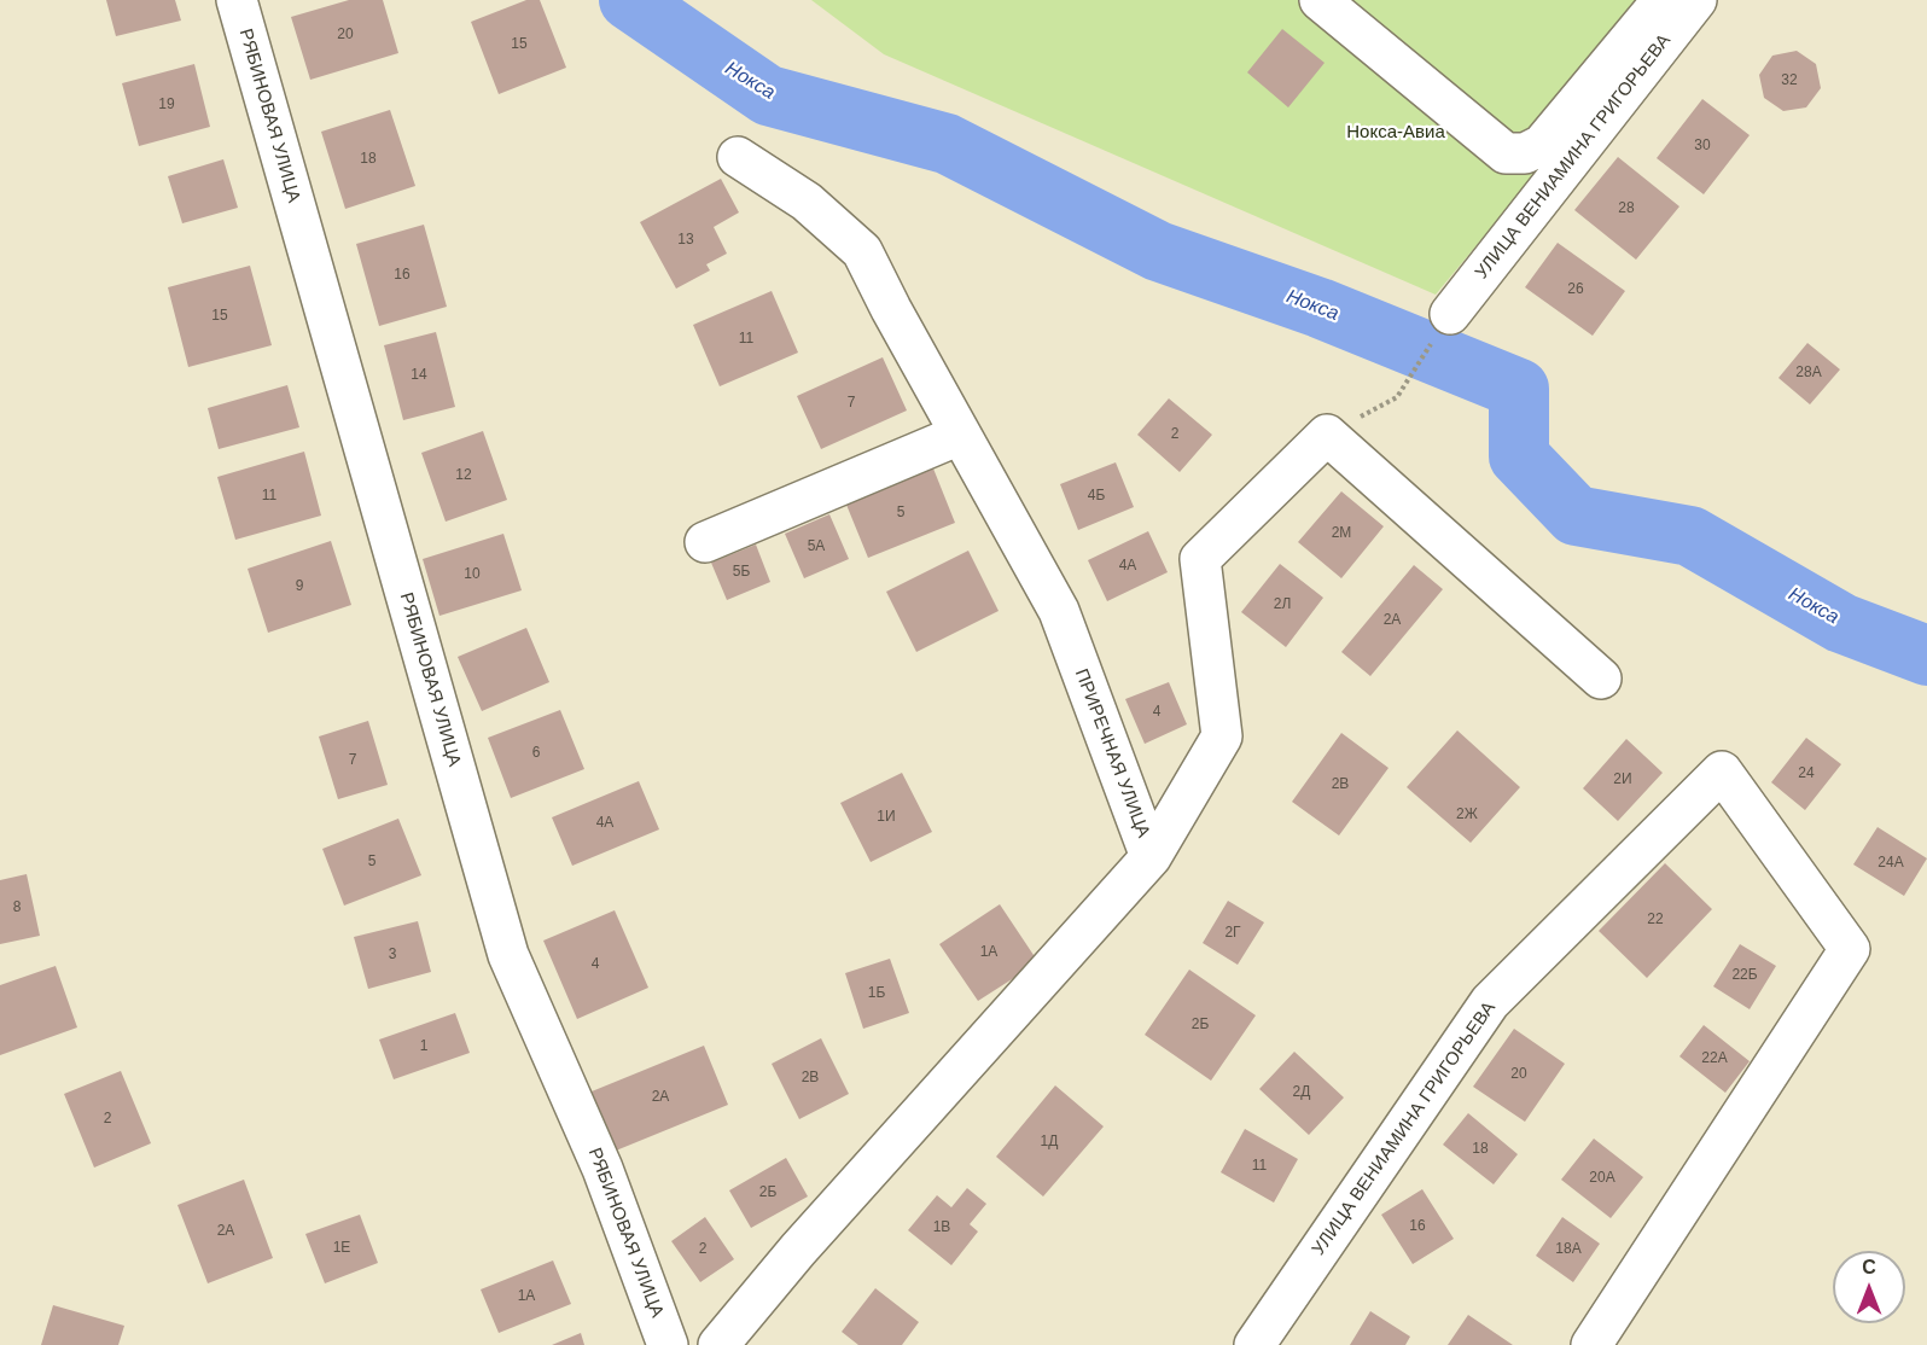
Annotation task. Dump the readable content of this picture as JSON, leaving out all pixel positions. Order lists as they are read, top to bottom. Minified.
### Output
{"streets":{"street":["РЯБИНОВАЯ УЛИЦА","УЛИЦА ВЕНИАМИНА ГРИГОРЬЕВА","ПРИРЕЧНАЯ УЛИЦА"]},"water":["Нокса"],"parks":["Нокса-Авиа"],"house_numbers":["20","15","32","19","30","18","28","13","16","26","15","11","28А","14","7","2","12","11","4Б","5","2М","5А","4А","5Б","10","9","2Л","2А","4","6","7","24","2И","2В","2Ж","1И","4А","5","24А","8","22","2Г","1А","3","4","22Б","1Б","2Б","1","22А","20","2В","2Д","2А","2","1Д","18","11","20А","2Б","16","1В","2А","1Е","2","18А","1А"],"north":"top"}
